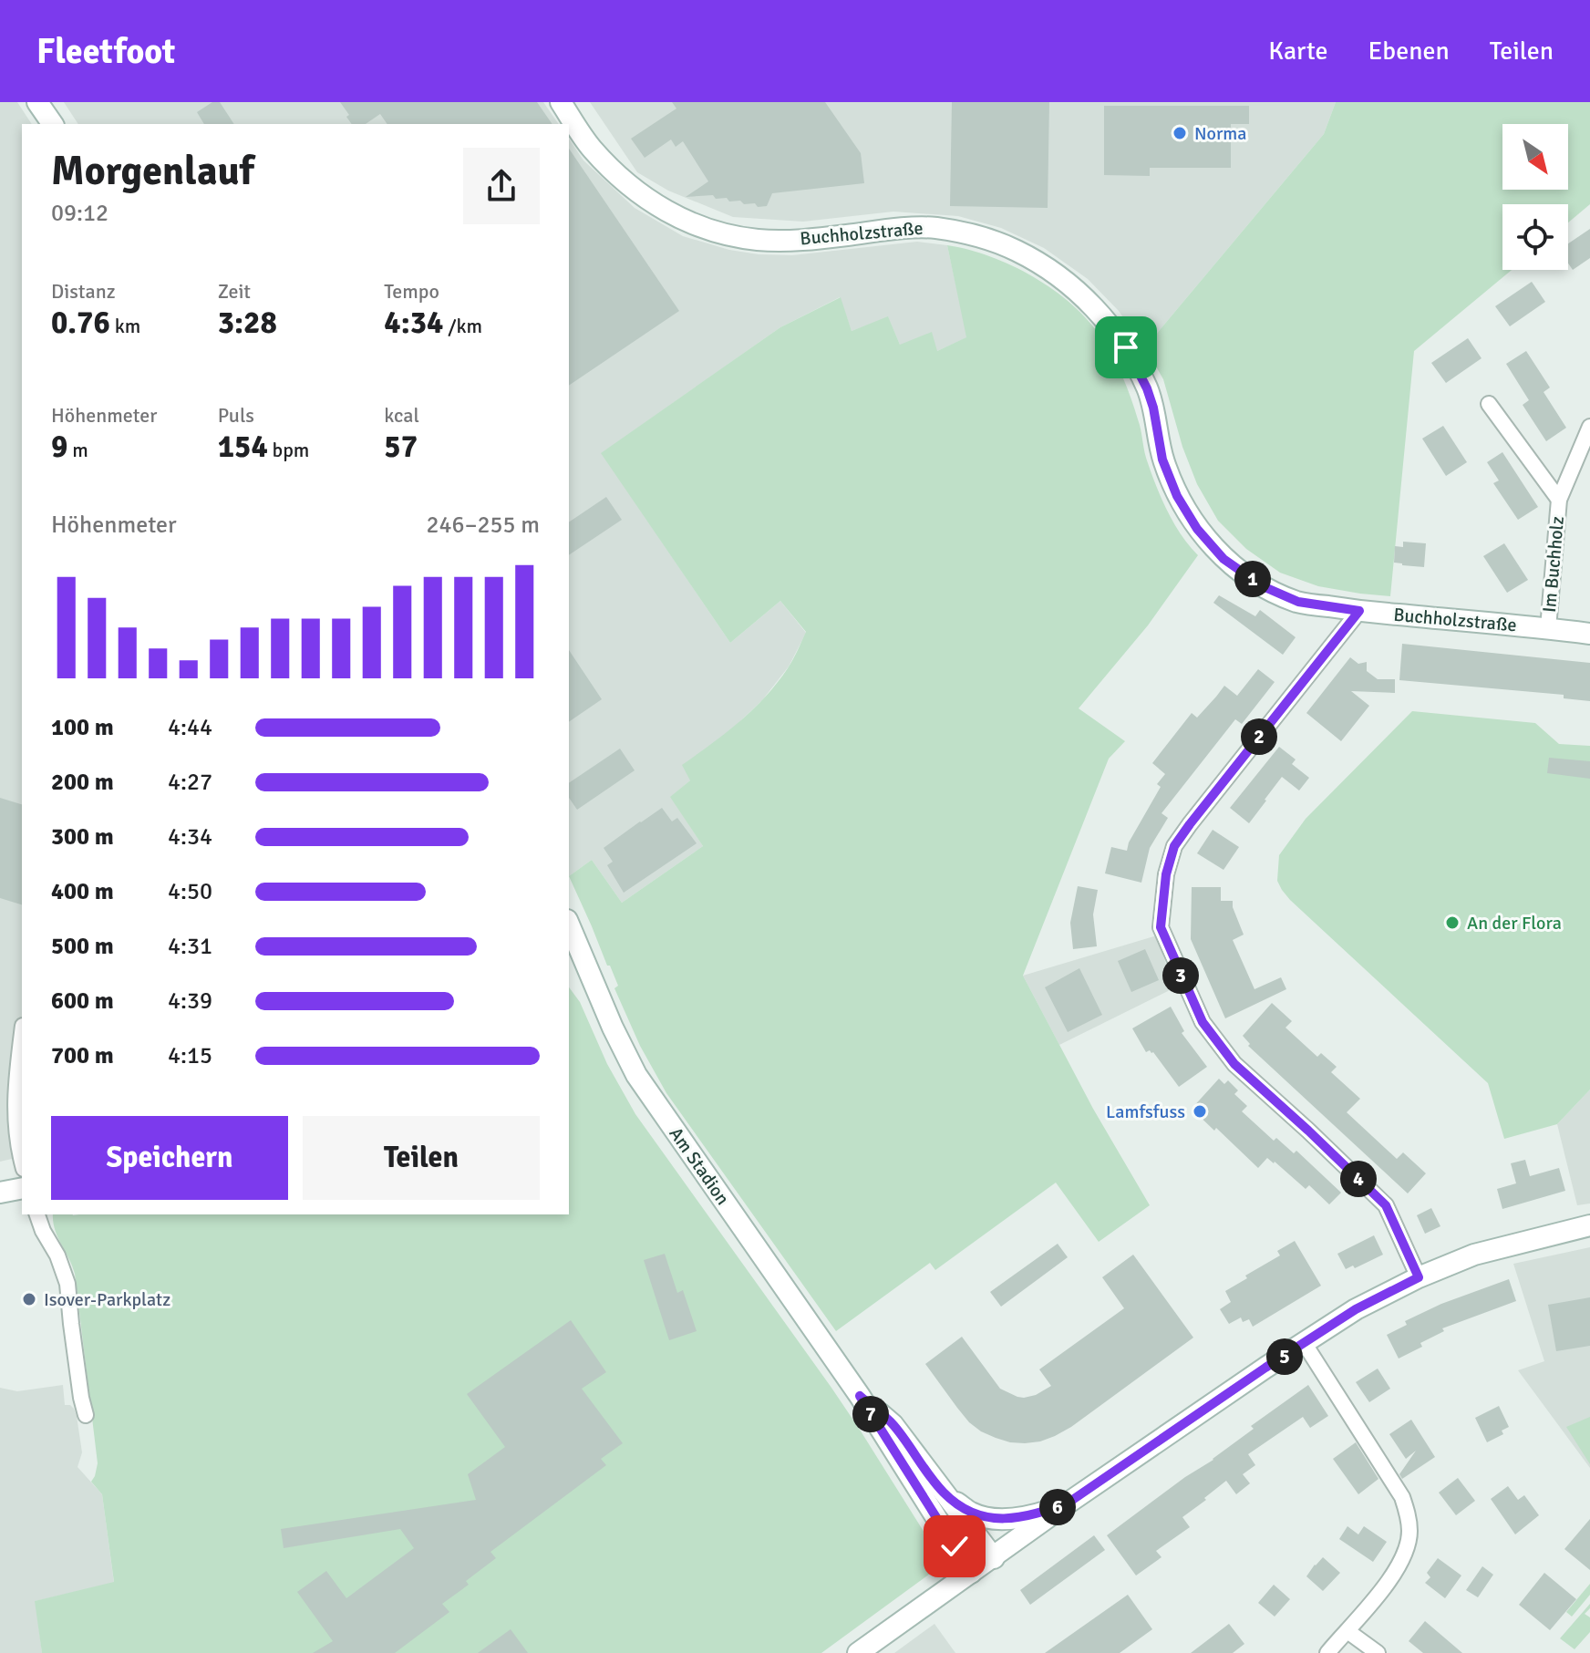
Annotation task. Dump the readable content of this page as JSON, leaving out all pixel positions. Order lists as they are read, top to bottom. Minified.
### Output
{"streets":{"main road":["Buchholzstraße","Am Stadion"],"street":["Im Buchholz"]},"crossings":[["Buchholzstraße","Im Buchholz"]],"places":["Norma","An der Flora","Lamfsfuss","Isover-Parkplatz"],"north":"bottom right","page":{"header":"Fleetfoot","nav":["Karte","Ebenen","Teilen"],"heading":["Morgenlauf","09:12"],"stats":[["Distanz","0.76 km"],["Zeit","3:28"],["Tempo","4:34 /km"],["Höhenmeter","9 m"],["Puls","154 bpm"],["kcal","57"]],"chart":["Höhenmeter","246–255 m"],"pins":["1","2","3","4","5","7","6"],"list":[{"name":"100 m","note":"4:44"},{"name":"200 m","note":"4:27"},{"name":"300 m","note":"4:34"},{"name":"400 m","note":"4:50"},{"name":"500 m","note":"4:31"},{"name":"600 m","note":"4:39"},{"name":"700 m","note":"4:15"}],"buttons":["Speichern","Teilen"]}}
